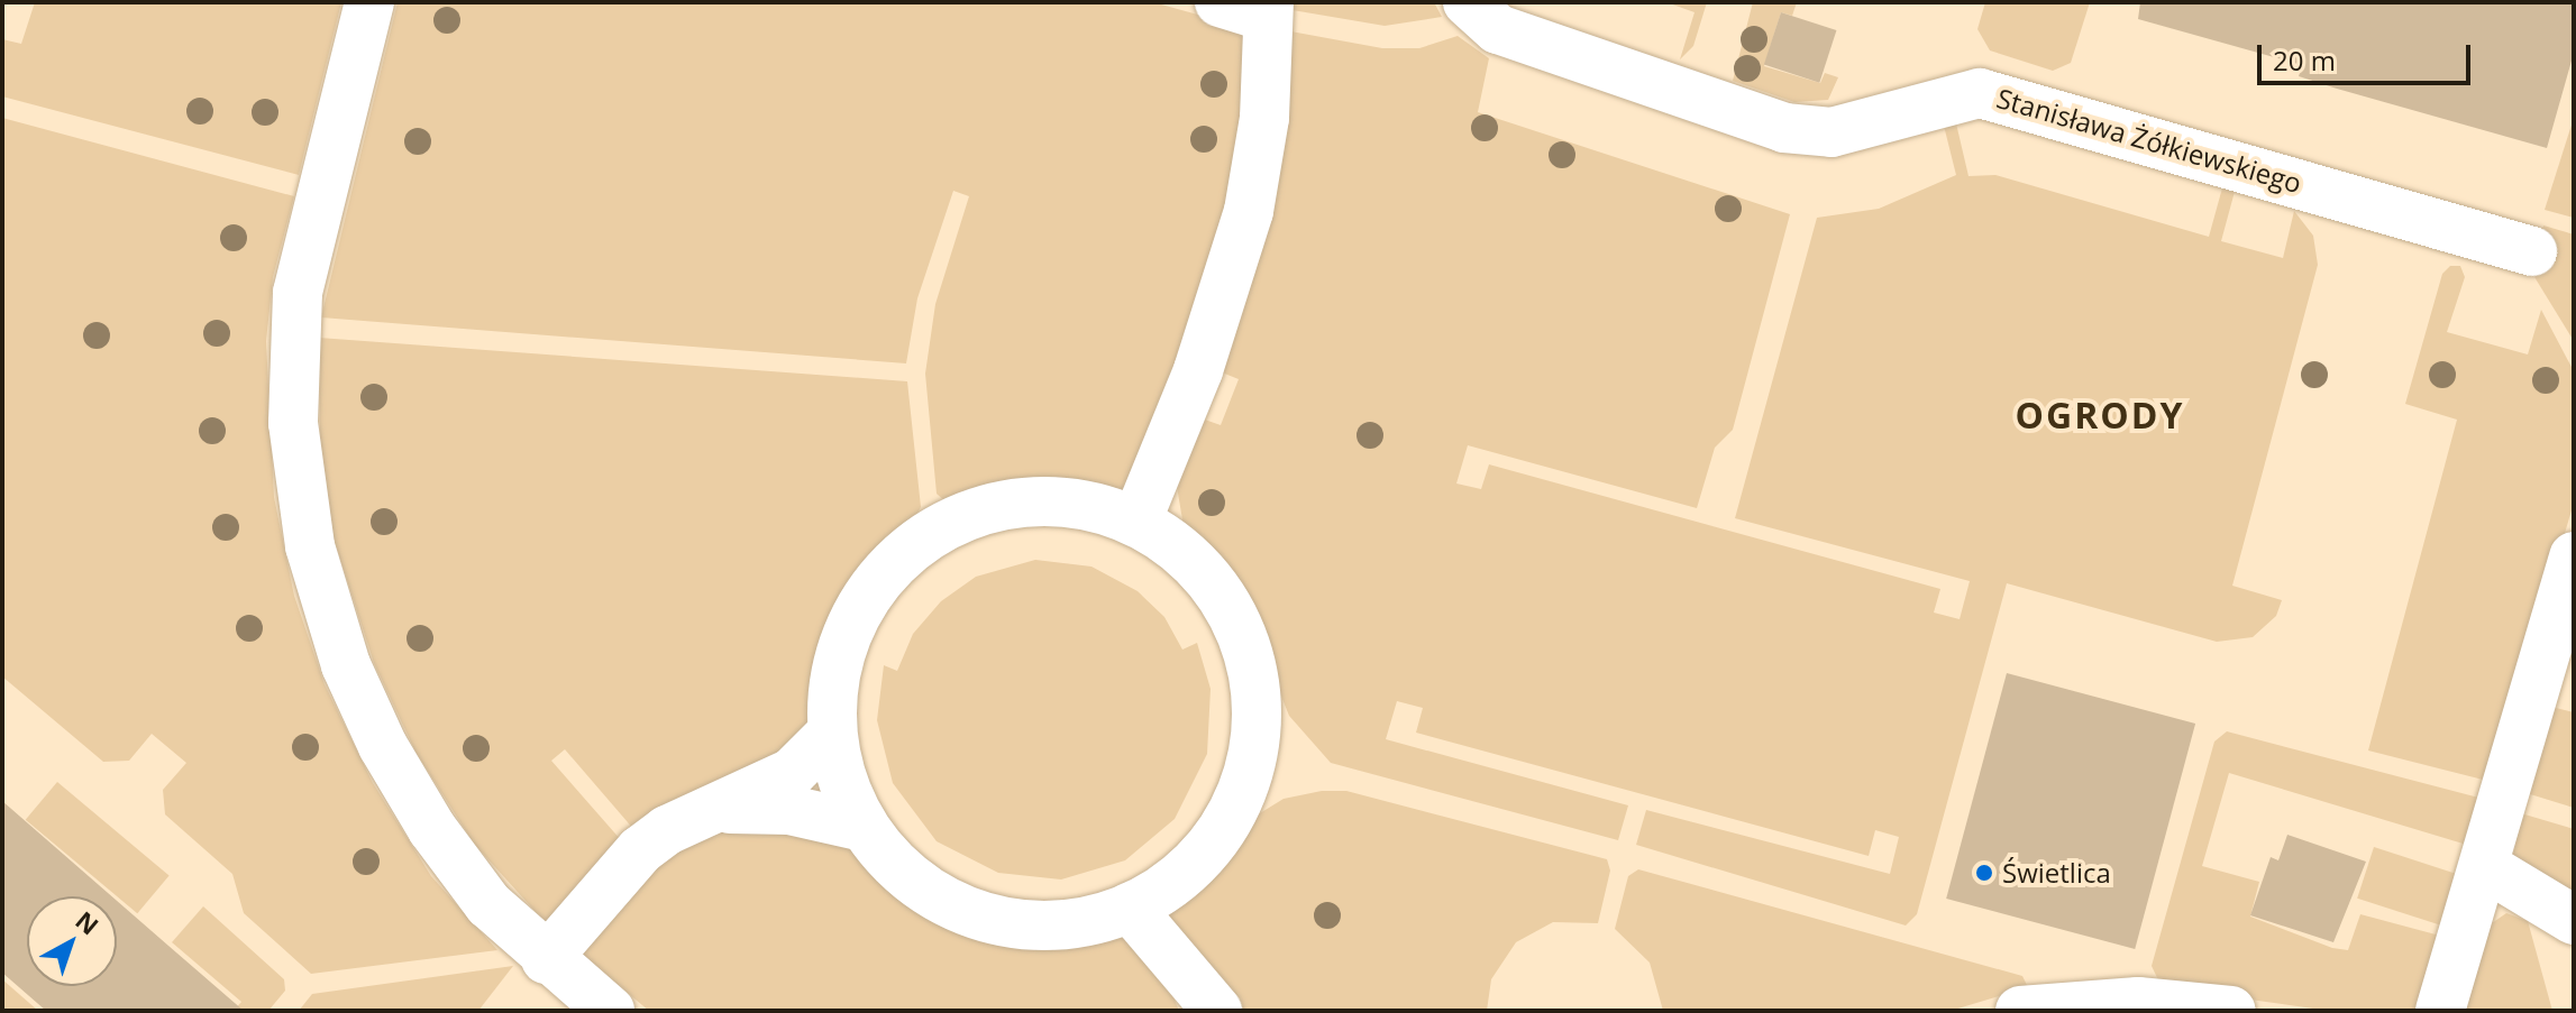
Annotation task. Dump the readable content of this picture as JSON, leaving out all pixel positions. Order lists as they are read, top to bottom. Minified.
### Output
{"streets":{"street":["Stanisława Żółkiewskiego"]},"districts":["OGRODY"],"places":["Świetlica"],"scale_bar":"20 m","north":"top right"}
